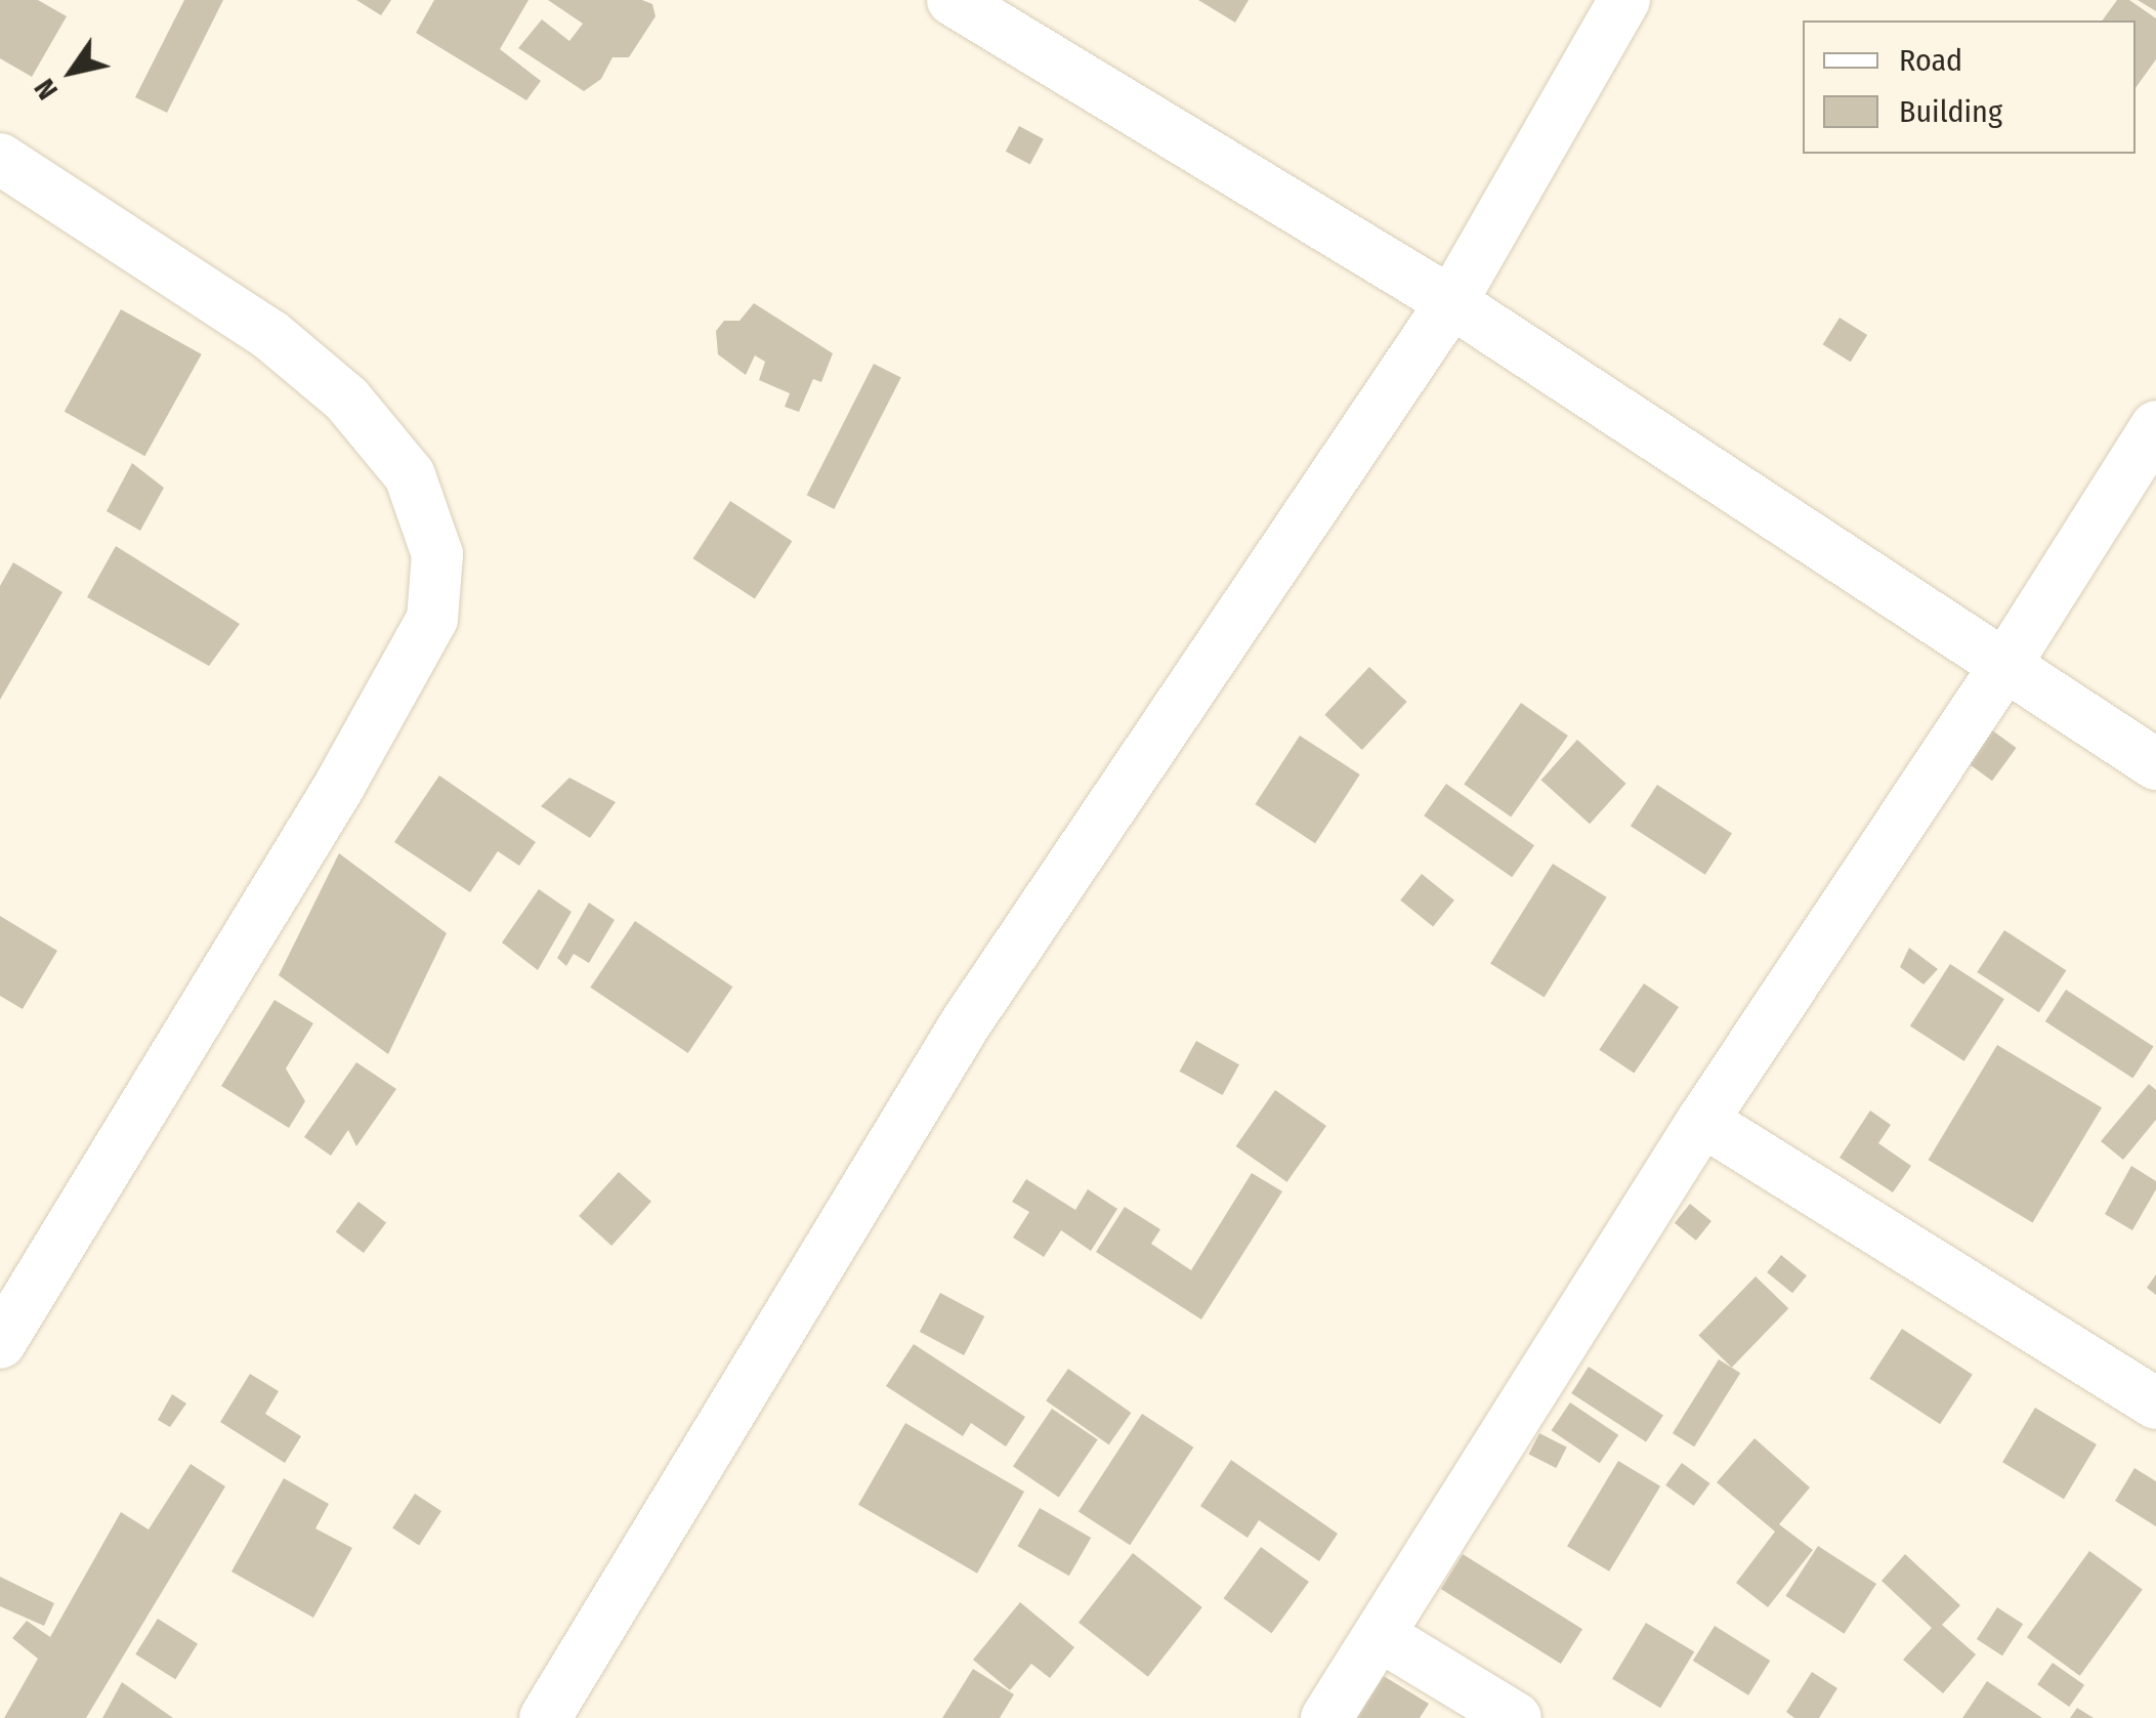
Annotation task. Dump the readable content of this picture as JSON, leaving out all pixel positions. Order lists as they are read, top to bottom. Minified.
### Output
{"legend":["Road","Building"],"north":"bottom left"}
